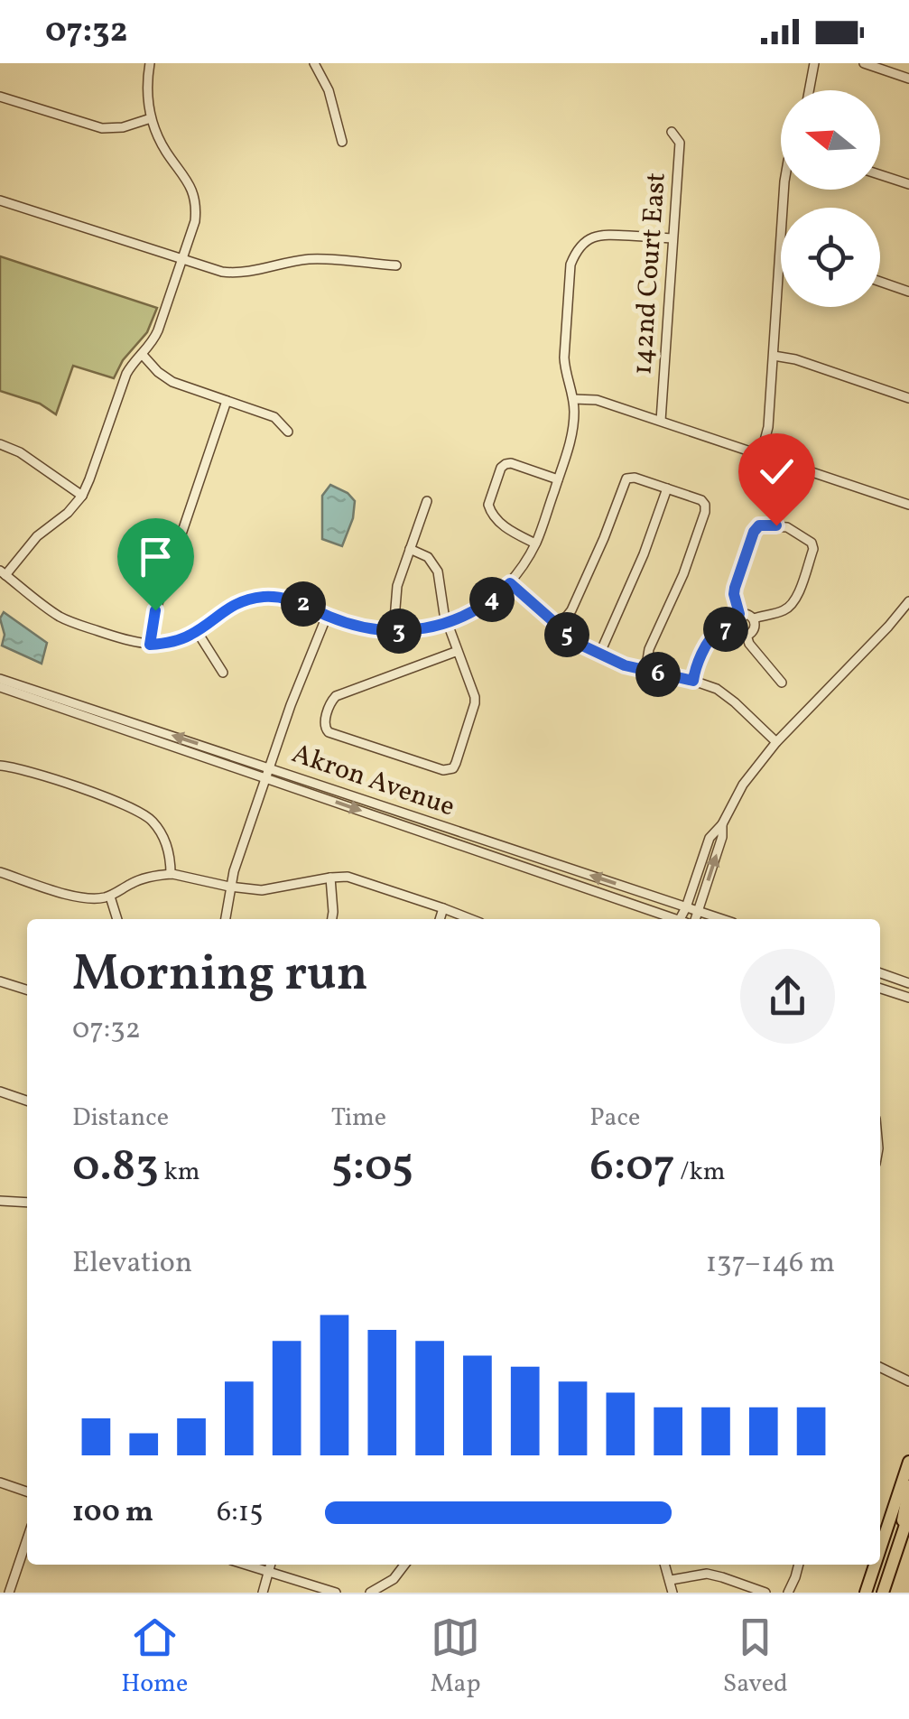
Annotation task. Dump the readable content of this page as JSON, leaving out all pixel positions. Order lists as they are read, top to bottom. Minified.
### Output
{"streets":{"street":["142nd Court East","Akron Avenue"]},"north":"left","page":{"status":"07:32","pins":["4","2","7","3","5","6"],"heading":["Morning run","07:32"],"stats":[["Distance","0.83 km"],["Time","5:05"],["Pace","6:07 /km"]],"chart":["Elevation","137–146 m"],"list":[{"name":"100 m","note":"6:15"}],"tabs":["Home","Map","Saved"]}}
